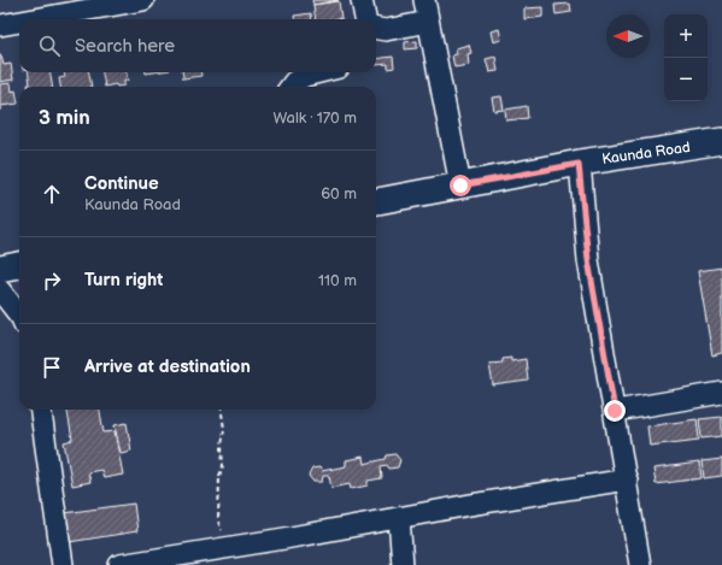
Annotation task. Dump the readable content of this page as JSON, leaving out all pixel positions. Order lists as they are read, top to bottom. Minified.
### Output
{"streets":{"main road":["Kaunda Road"]},"north":"left","page":{"map_buttons":["+","−"],"search":"Search here","heading":["3 min","Walk · 170 m"],"list":[["Continue","Kaunda Road","60 m"],["Turn right","110 m"],"Arrive at destination"]}}
